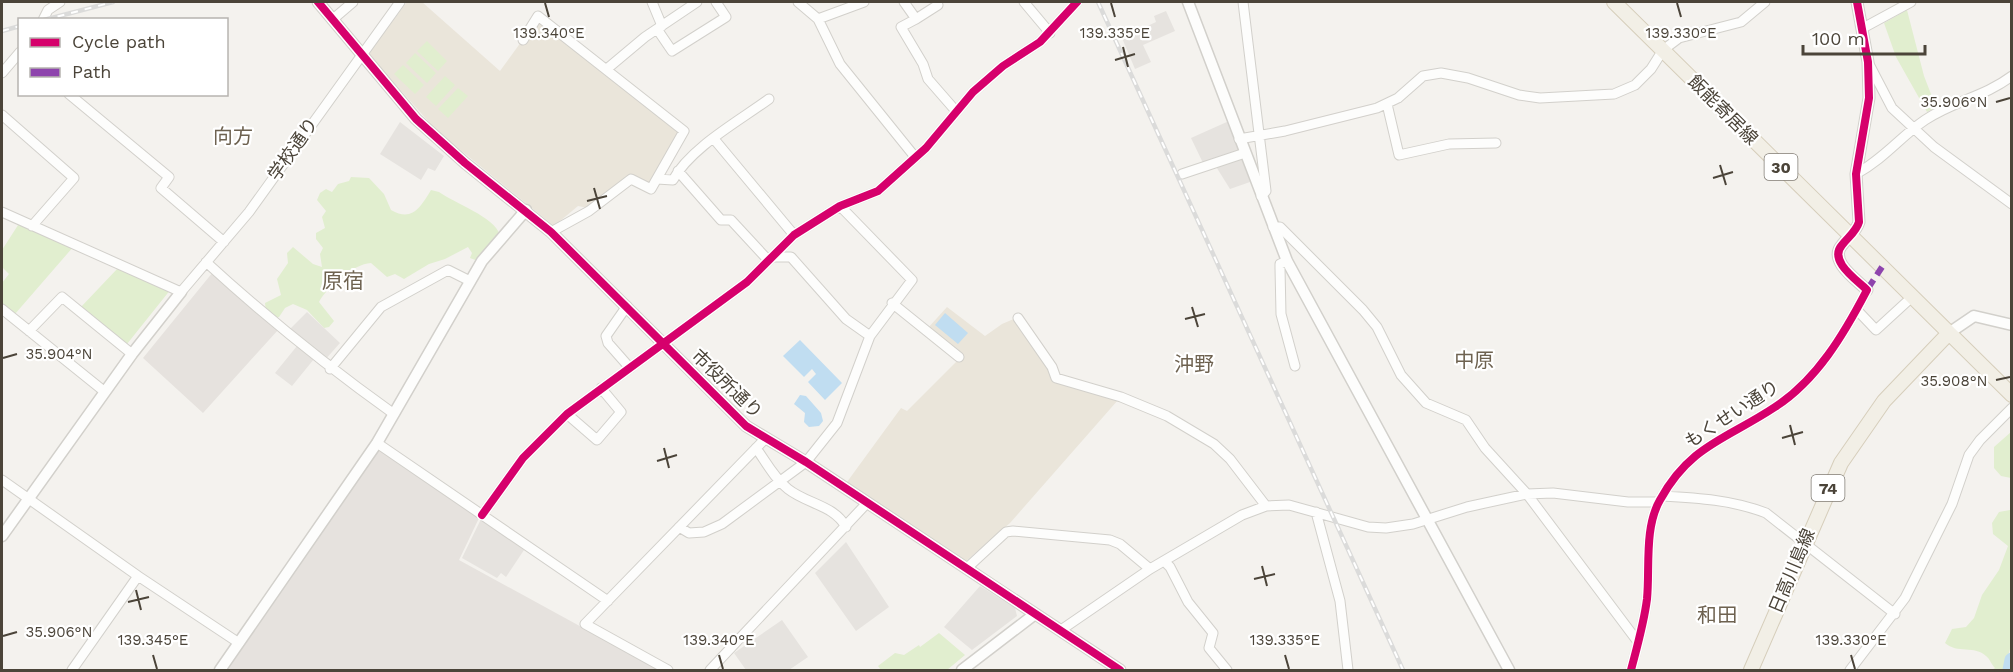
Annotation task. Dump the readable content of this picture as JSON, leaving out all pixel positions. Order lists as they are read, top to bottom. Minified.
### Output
{"streets":{"main road":["飯能寄居線","30","74","日高川島線"],"street":["学校通り","市役所通り","もくせい通り"]},"crossings":[["飯能寄居線","もくせい通り"],["飯能寄居線","日高川島線"],["学校通り","市役所通り"]],"districts":["向方","原宿","中原","沖野","和田"],"legend":["Cycle path","Path"],"scale_bar":"100 m","coordinates":["139.340°E","139.335°E","139.330°E","35.906°N","35.904°N","35.908°N","139.345°E"]}
